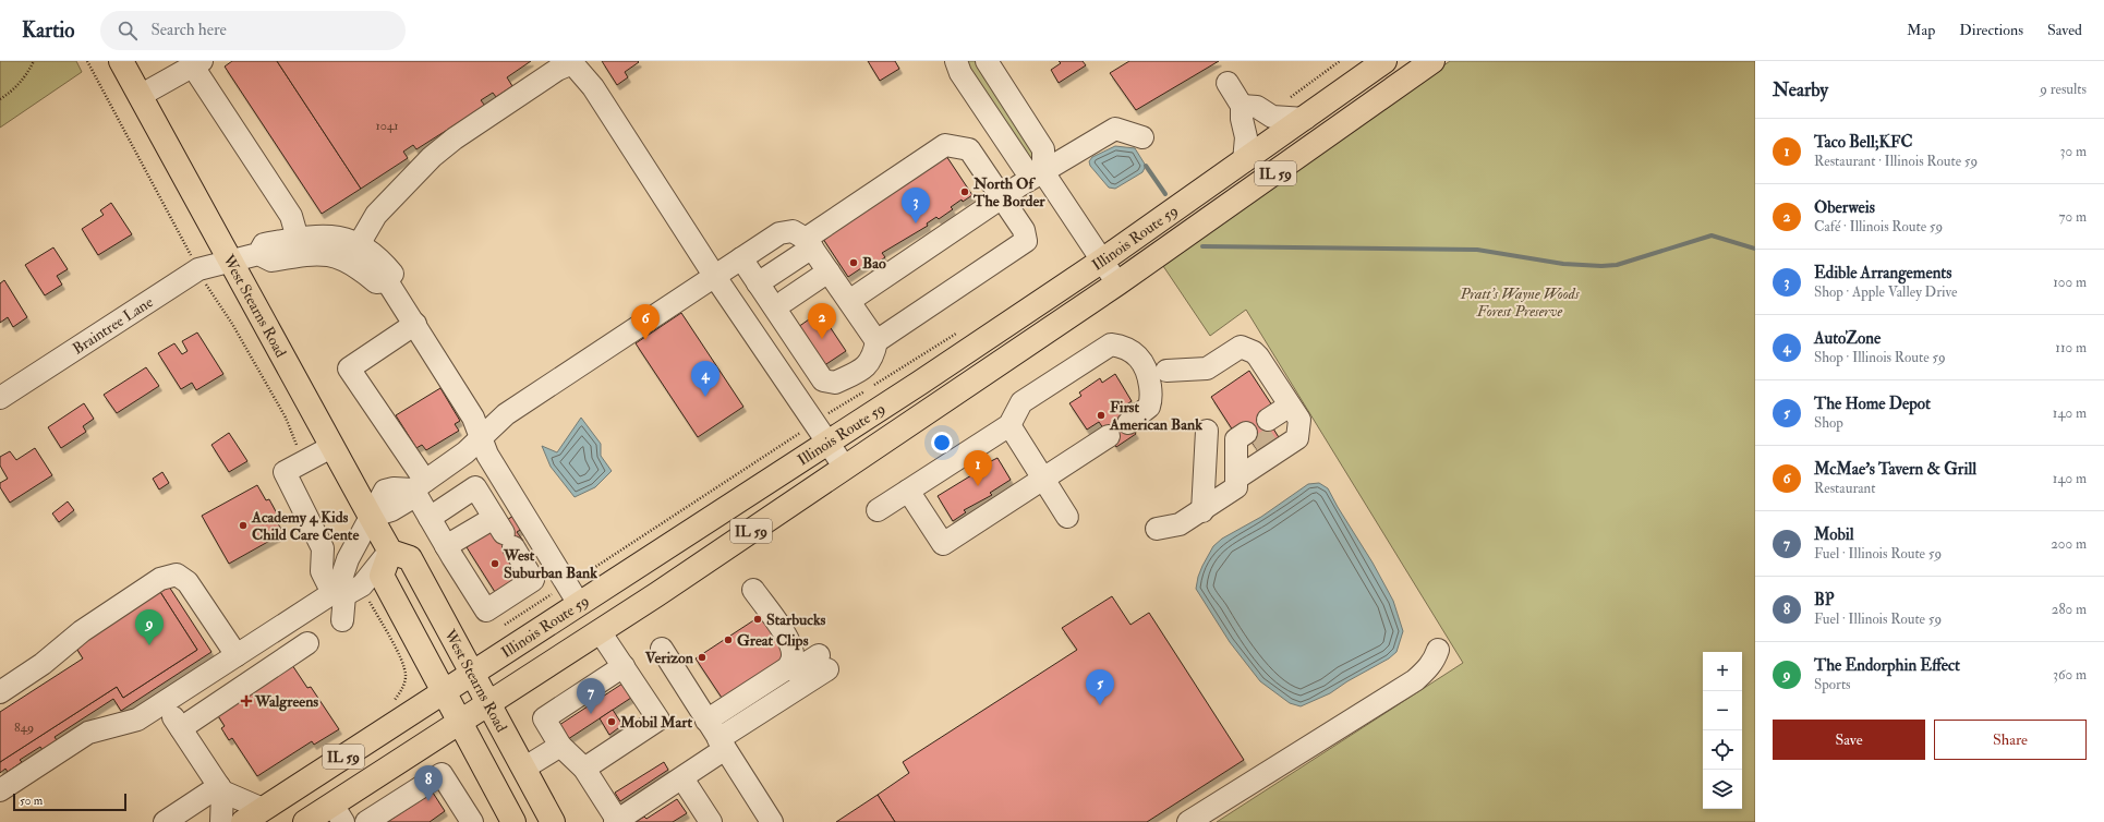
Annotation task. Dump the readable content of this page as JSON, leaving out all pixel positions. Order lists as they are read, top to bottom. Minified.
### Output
{"streets":{"main road":["IL 59","Illinois Route 59","West Stearns Road"],"street":["Braintree Lane"]},"crossings":[["Illinois Route 59","West Stearns Road"],["West Stearns Road","Braintree Lane"]],"parks":["Pratt’s Wayne Woods Forest Preserve"],"places":{"other":["North Of The Border","Bao","First American Bank","Academy 4 Kids Child Care Cente","West Suburban Bank","Starbucks","Great Clips","Verizon","Mobil Mart"],"health":["Walgreens"]},"house_numbers":["1041","849"],"scale_bar":"50 m","page":{"header":"Kartio","search":"Search here","nav":["Map","Directions","Saved"],"heading":["Nearby","9 results"],"list":[{"mark":"1","name":"Taco Bell;KFC","note":"Restaurant · Illinois Route 59","value":"30 m"},{"mark":"2","name":"Oberweis","note":"Café · Illinois Route 59","value":"70 m"},{"mark":"3","name":"Edible Arrangements","note":"Shop · Apple Valley Drive","value":"100 m"},{"mark":"4","name":"AutoZone","note":"Shop · Illinois Route 59","value":"110 m"},{"mark":"5","name":"The Home Depot","note":"Shop","value":"140 m"},{"mark":"6","name":"McMae's Tavern & Grill","note":"Restaurant","value":"140 m"},{"mark":"7","name":"Mobil","note":"Fuel · Illinois Route 59","value":"200 m"},{"mark":"8","name":"BP","note":"Fuel · Illinois Route 59","value":"280 m"},{"mark":"9","name":"The Endorphin Effect","note":"Sports","value":"360 m"}],"pins":["3","2","6","4","1","9","5","7","8"],"map_buttons":["+","−"],"buttons":["Save","Share"],"scale":"50 m"}}
